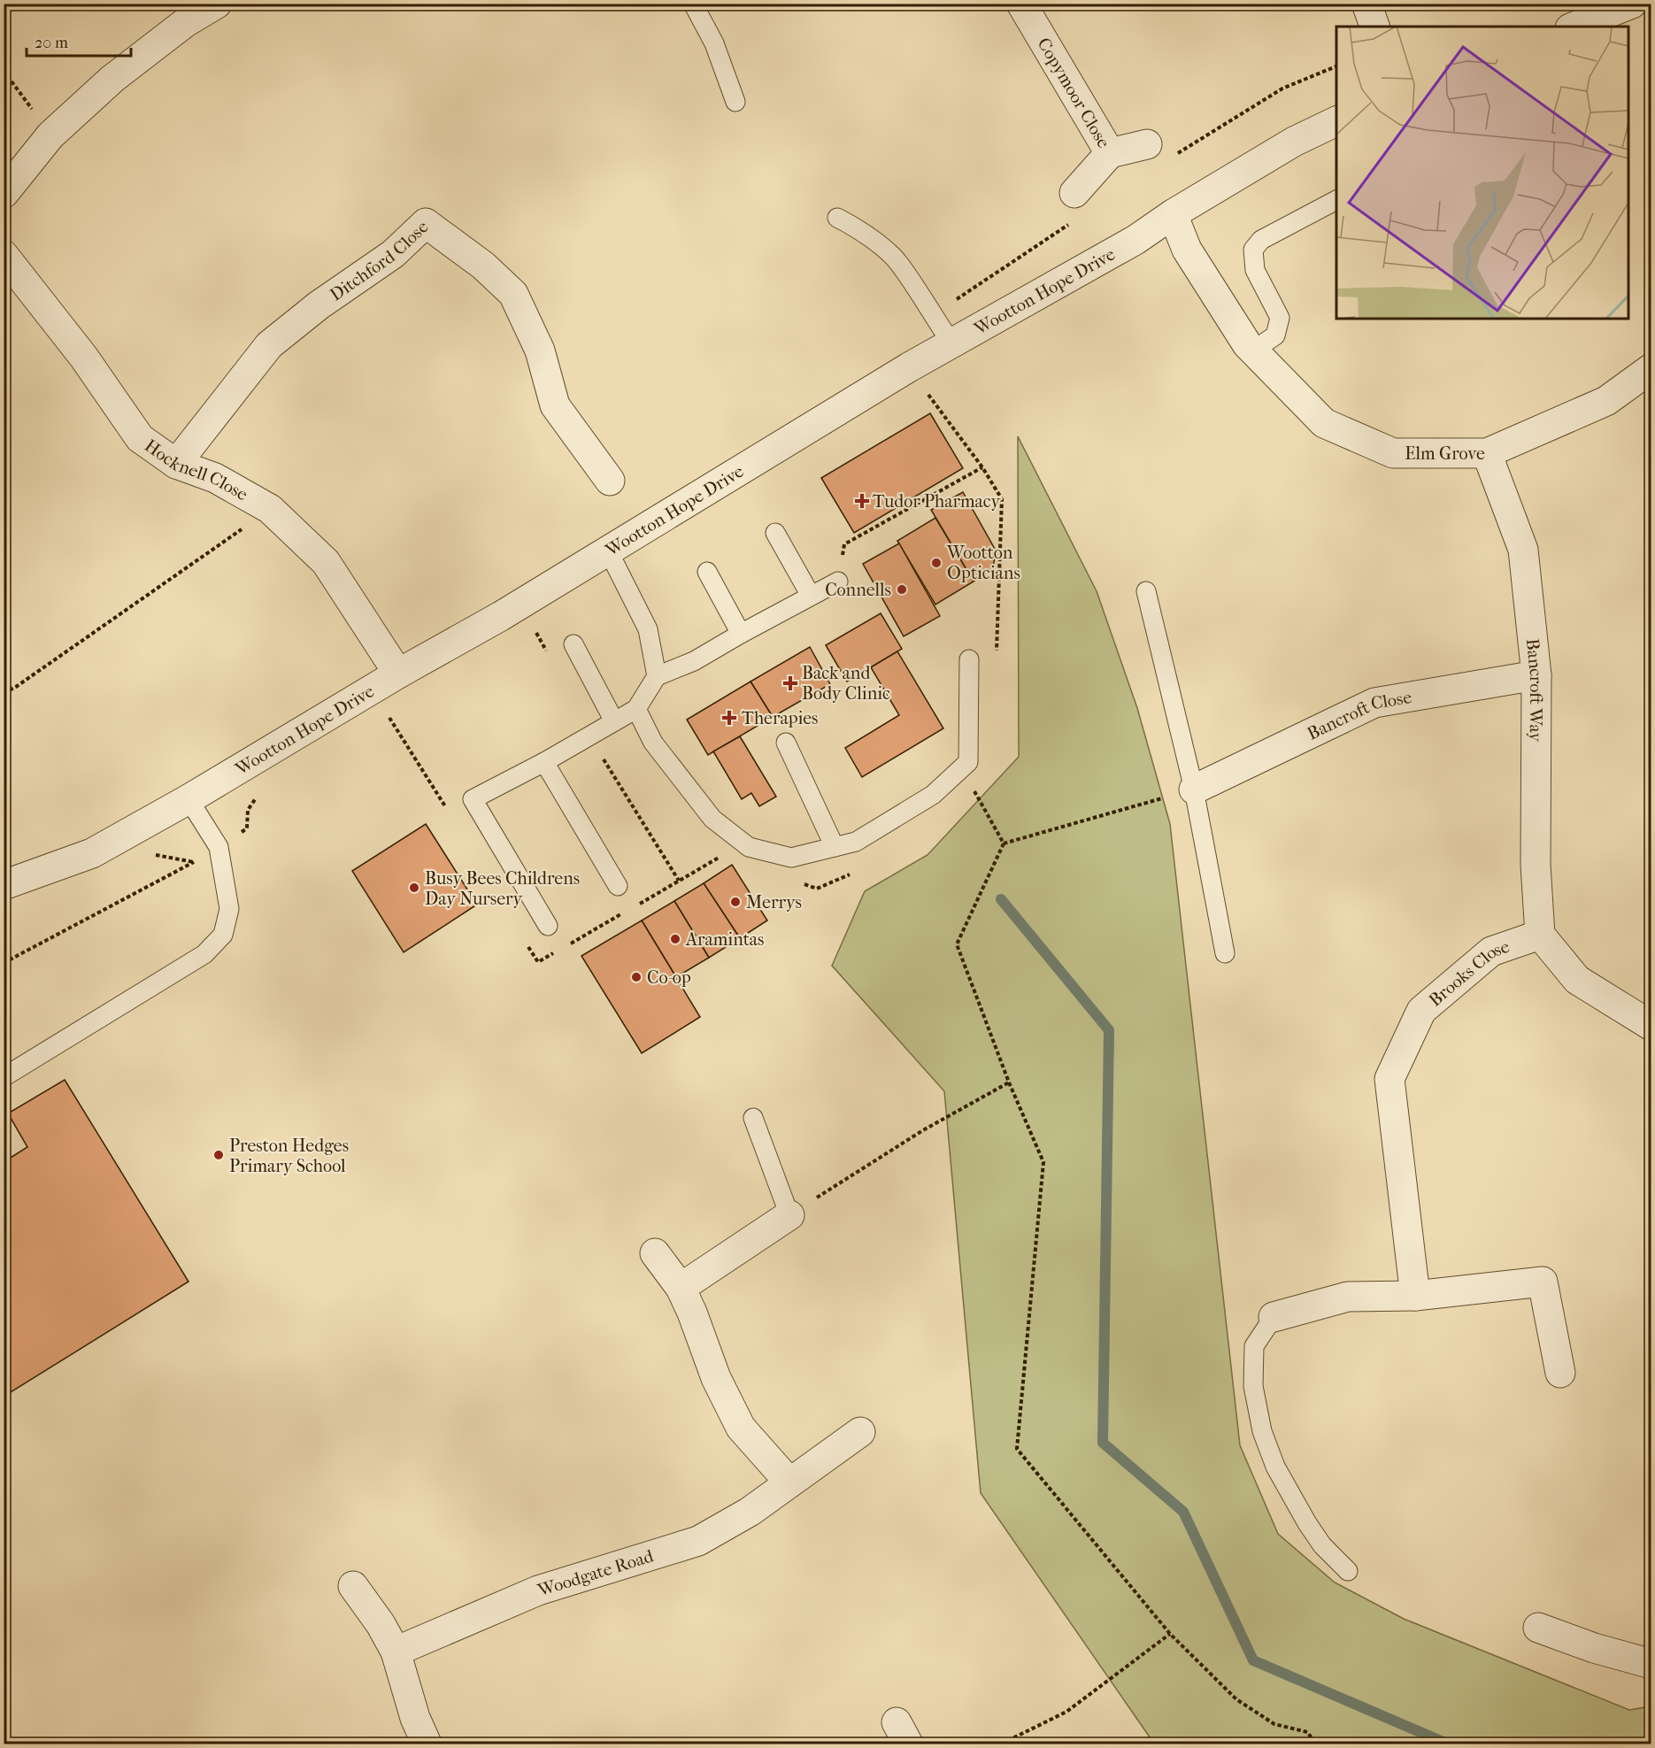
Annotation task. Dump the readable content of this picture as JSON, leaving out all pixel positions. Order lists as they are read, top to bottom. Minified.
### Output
{"streets":{"street":["Copymoor Close","Ditchford Close","Wootton Hope Drive","Elm Grove","Hocknell Close","Bancroft Way","Bancroft Close","Brooks Close","Woodgate Road"]},"crossings":[["Ditchford Close","Hocknell Close"],["Wootton Hope Drive","Elm Grove"],["Wootton Hope Drive","Hocknell Close"],["Elm Grove","Bancroft Way"],["Bancroft Way","Bancroft Close"],["Bancroft Way","Brooks Close"]],"places":{"health":["Tudor Pharmacy","Back and Body Clinic","Therapies"],"other":["Wootton Opticians","Connells","Busy Bees Childrens Day Nursery","Merrys","Aramintas","Co-op","Preston Hedges Primary School"]},"scale_bar":"20 m"}
